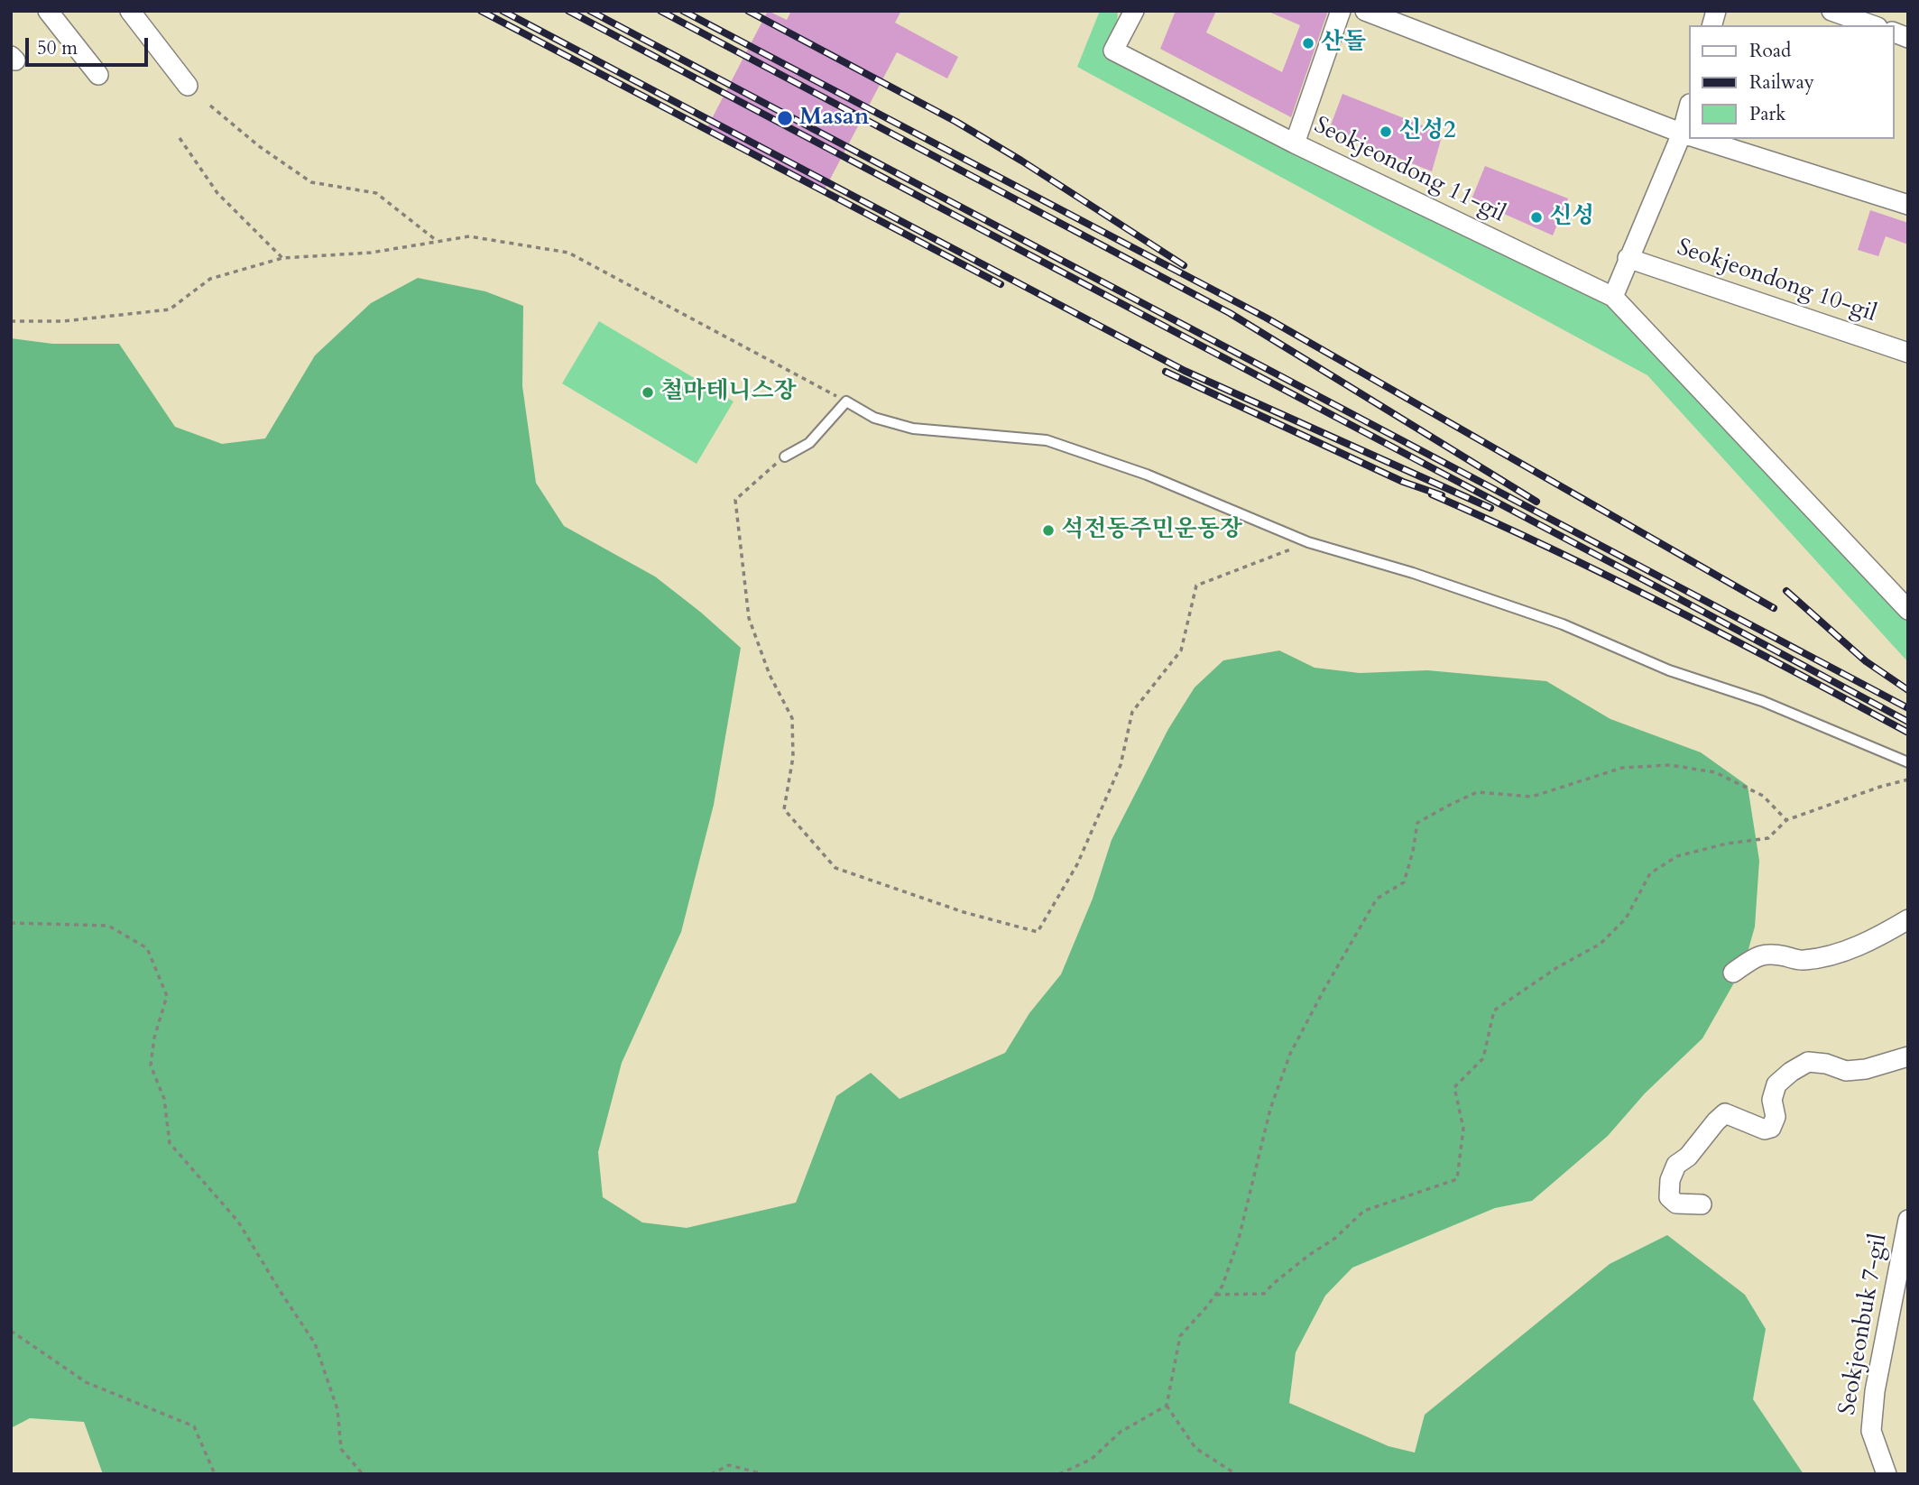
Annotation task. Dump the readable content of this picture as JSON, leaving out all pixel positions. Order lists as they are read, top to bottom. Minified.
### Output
{"streets":{"street":["Seokjeondong 11-gil","Seokjeondong 10-gil","Seokjeonbuk 7-gil"]},"places":["산돌","Masan","신성2","신성","철마테니스장","석전동주민운동장"],"legend":["Road","Railway","Park"],"scale_bar":"50 m"}
